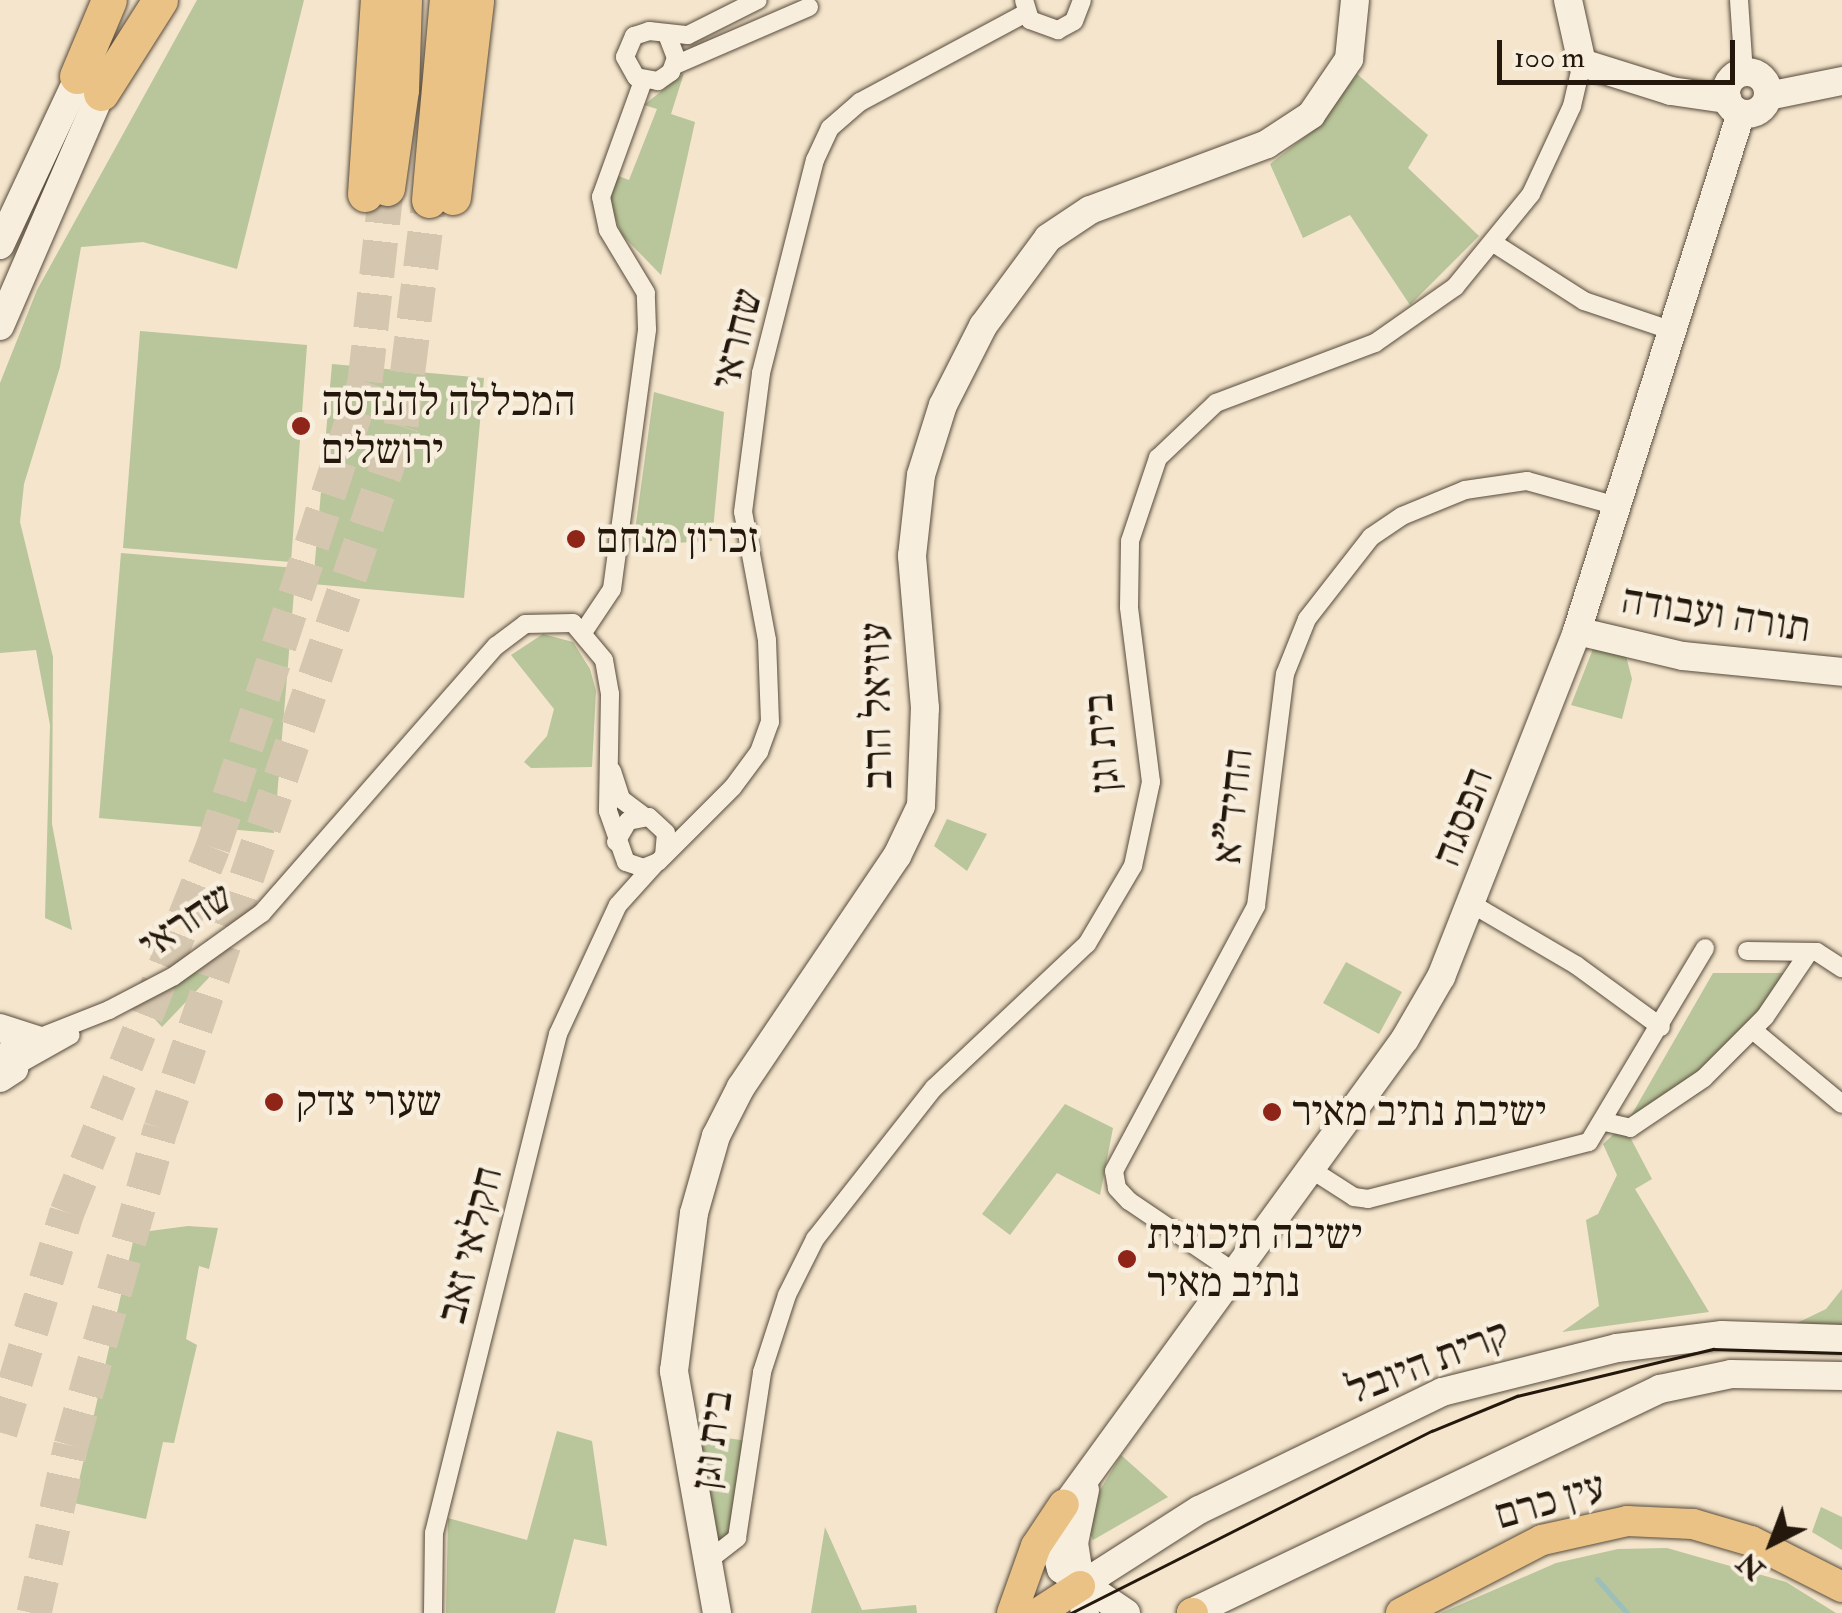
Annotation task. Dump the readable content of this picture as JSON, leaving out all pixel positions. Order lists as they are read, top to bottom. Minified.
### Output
{"streets":{"main road":["עין כרם"],"street":["שחראי","תורה ועבודה","עוזיאל הרב","בית וגן","החיד\"א","הפסגה","חקלאי זאב","קרית היובל"]},"crossings":[["שחראי","חקלאי זאב"],["תורה ועבודה","הפסגה"],["עוזיאל הרב","בית וגן"],["החיד\"א","הפסגה"]],"places":["המכללה להנדסה ירושלים","זכרון מנחם","שערי צדק","ישיבת נתיב מאיר","ישיבה תיכונית נתיב מאיר"],"scale_bar":"100 m","north":"bottom left"}
